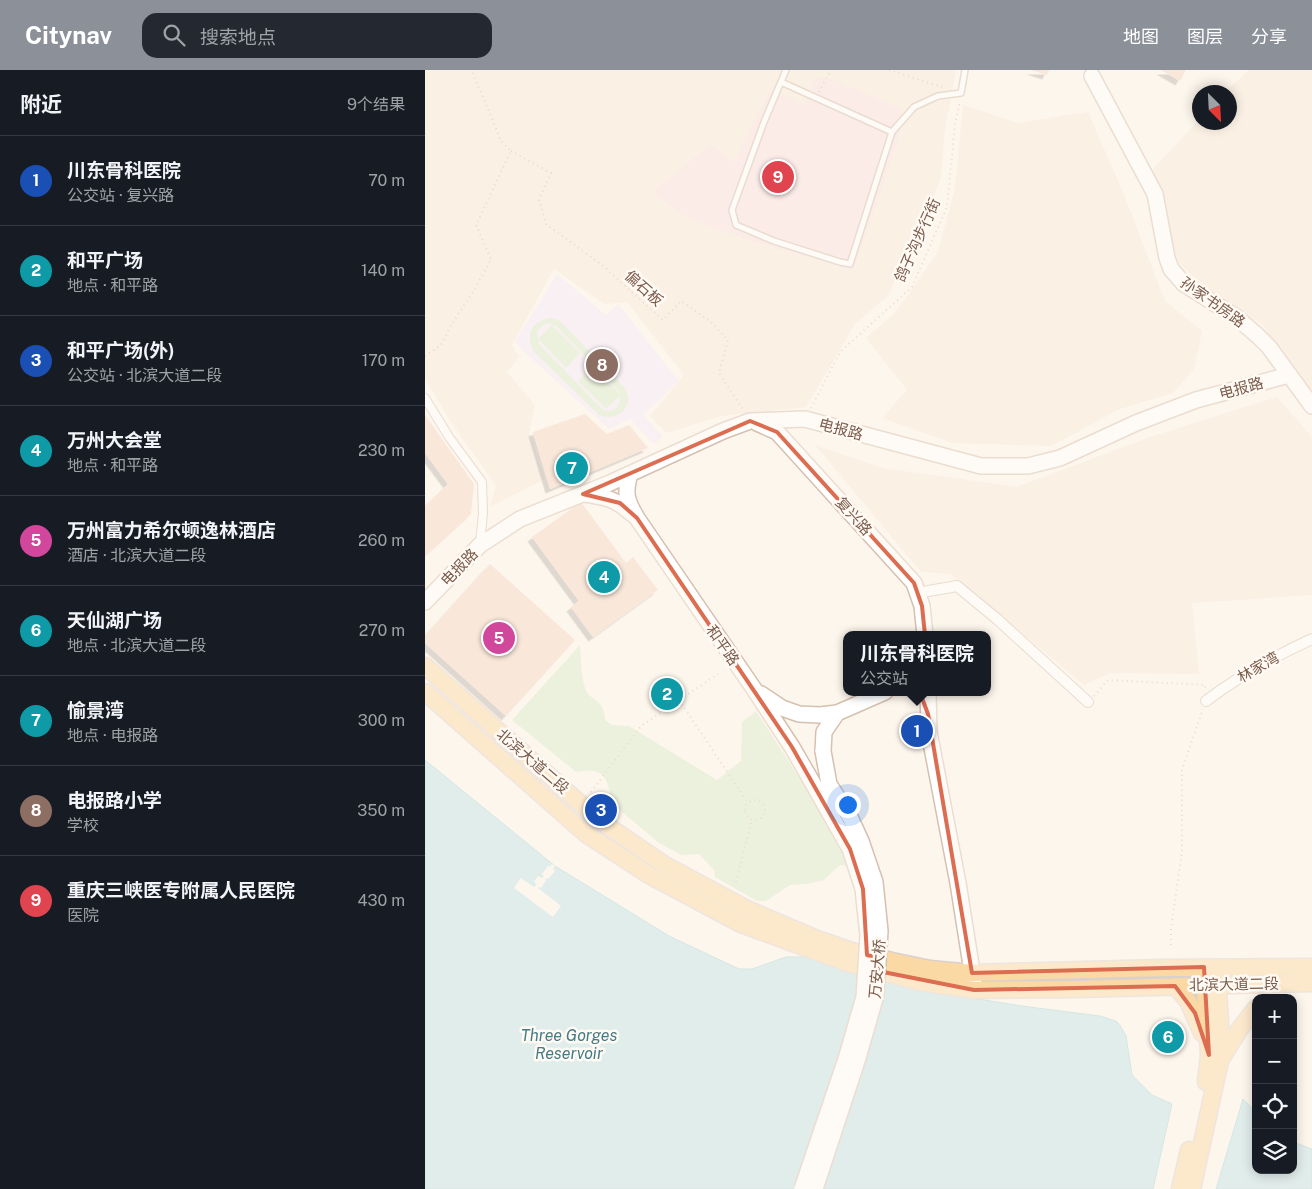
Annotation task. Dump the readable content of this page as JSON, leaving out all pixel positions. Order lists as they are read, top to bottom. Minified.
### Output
{"streets":{"main road":["孙家书房路","电报路","复兴路","和平路","北滨大道二段","万安大桥"],"street":["林家湾"],"path":["鸽子沟步行街","偏石板"]},"crossings":[["鸽子沟步行街","电报路"],["偏石板","电报路"],["偏石板","复兴路"],["孙家书房路","电报路"],["电报路","复兴路"],["电报路","和平路"],["和平路","万安大桥"]],"water":["Three Gorges Reservoir"],"north":"bottom right","page":{"header":"Citynav","search":"搜索地点","nav":["地图","图层","分享"],"heading":["附近","9个结果"],"list":[{"mark":"1","name":"川东骨科医院","note":"公交站 · 复兴路","value":"70 m"},{"mark":"2","name":"和平广场","note":"地点 · 和平路","value":"140 m"},{"mark":"3","name":"和平广场(外)","note":"公交站 · 北滨大道二段","value":"170 m"},{"mark":"4","name":"万州大会堂","note":"地点 · 和平路","value":"230 m"},{"mark":"5","name":"万州富力希尔顿逸林酒店","note":"酒店 · 北滨大道二段","value":"260 m"},{"mark":"6","name":"天仙湖广场","note":"地点 · 北滨大道二段","value":"270 m"},{"mark":"7","name":"愉景湾","note":"地点 · 电报路","value":"300 m"},{"mark":"8","name":"电报路小学","note":"学校","value":"350 m"},{"mark":"9","name":"重庆三峡医专附属人民医院","note":"医院","value":"430 m"}],"pins":["9","8","7","4","5","2","1","3","6"],"popup":["川东骨科医院","公交站"],"map_buttons":["+","−"]}}
